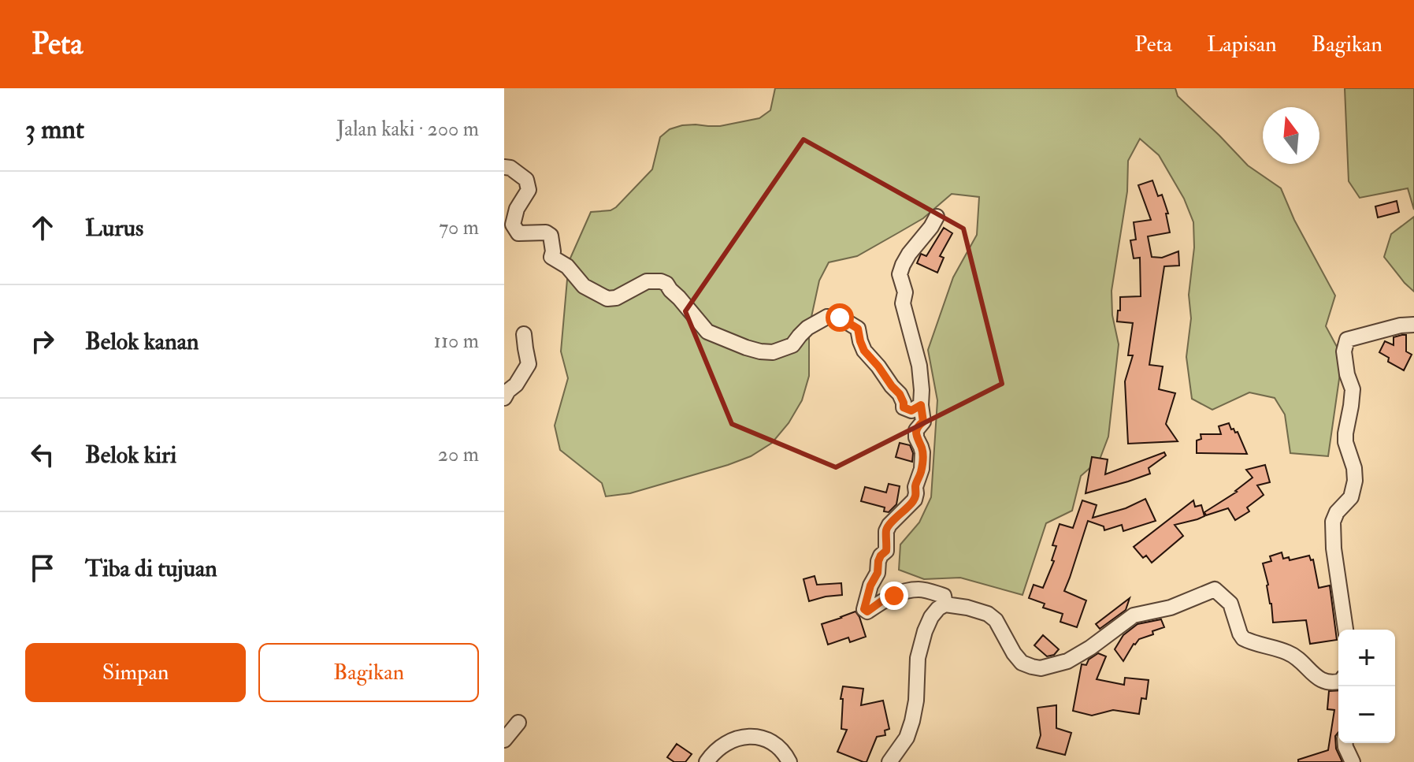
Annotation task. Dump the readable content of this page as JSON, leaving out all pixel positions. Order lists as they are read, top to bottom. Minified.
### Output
{"north":"top","page":{"header":"Peta","nav":["Peta","Lapisan","Bagikan"],"heading":["3 mnt","Jalan kaki · 200 m"],"list":[["Lurus","70 m"],["Belok kanan","110 m"],["Belok kiri","20 m"],"Tiba di tujuan"],"buttons":["Simpan","Bagikan"],"map_buttons":["+","−"]}}
